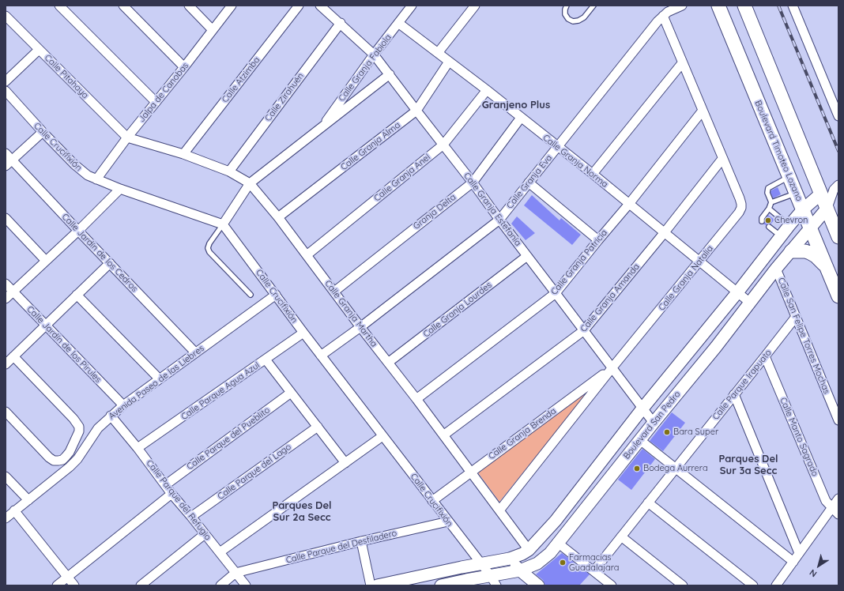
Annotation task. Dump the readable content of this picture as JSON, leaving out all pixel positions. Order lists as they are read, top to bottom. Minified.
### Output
{"streets":{"main road":["Boulevard Timoteo Lozano"],"street":["Calle Granja Fabiola","Calle Pitahaya","Calle Atzimba","Jalpa de Canobas","Calle Zirahuén","Calle Granja Alma","Calle Crucifixión","Calle Granja Norma","Calle Granja Anel","Calle Granja Eva","Calle Granja Estefanía","Granja Delta","Calle Jardín de los Cedros","Calle Granja Patricia","Calle Granja Natalia","Calle Granja Amanda","Calle Granja Lourdes","Calle Granja Martha","Calle San Felipe Torres Mochas","Calle Jardín de los Pirules","Avenida Paseo de las Liebres","Calle Parque Irapuato","Calle Parque Agua Azul","Boulevard San Pedro","Calle Granja Brenda","Calle Manto Sagrado","Calle Parque del Pueblito","Calle Parque del Lago","Calle Parque del Refugio","Calle Parque del Desfiladero"]},"crossings":[["Calle Granja Fabiola","Calle Crucifixión"],["Calle Granja Fabiola","Calle Granja Norma"],["Calle Granja Fabiola","Calle Granja Estefanía"],["Calle Granja Fabiola","Calle Granja Martha"],["Calle Pitahaya","Jalpa de Canobas"],["Calle Pitahaya","Calle Granja Martha"],["Calle Atzimba","Calle Granja Martha"],["Jalpa de Canobas","Calle Crucifixión"],["Jalpa de Canobas","Calle Granja Martha"],["Calle Zirahuén","Calle Granja Estefanía"],["Calle Zirahuén","Calle Granja Martha"],["Calle Granja Alma","Calle Granja Norma"],["Calle Granja Alma","Calle Granja Estefanía"],["Calle Granja Alma","Calle Granja Martha"],["Calle Crucifixión","Calle Granja Eva"],["Calle Crucifixión","Avenida Paseo de las Liebres"],["Calle Crucifixión","Calle Parque Agua Azul"],["Calle Crucifixión","Boulevard San Pedro"],["Calle Crucifixión","Calle Granja Brenda"],["Calle Crucifixión","Calle Parque del Desfiladero"],["Boulevard Timoteo Lozano","Boulevard San Pedro"],["Calle Granja Norma","Calle Granja Anel"],["Calle Granja Norma","Calle Granja Eva"],["Calle Granja Norma","Granja Delta"],["Calle Granja Norma","Calle Granja Patricia"],["Calle Granja Norma","Calle Granja Natalia"],["Calle Granja Norma","Calle Granja Amanda"],["Calle Granja Norma","Boulevard San Pedro"],["Calle Granja Anel","Calle Granja Estefanía"],["Calle Granja Anel","Calle Granja Martha"],["Calle Granja Eva","Calle Granja Estefanía"],["Calle Granja Eva","Calle Granja Natalia"],["Calle Granja Eva","Calle Granja Martha"],["Calle Granja Estefanía","Granja Delta"],["Calle Granja Estefanía","Calle Granja Patricia"],["Calle Granja Estefanía","Calle Granja Natalia"],["Calle Granja Estefanía","Calle Granja Amanda"],["Calle Granja Estefanía","Calle Granja Lourdes"],["Calle Granja Estefanía","Boulevard San Pedro"],["Calle Granja Estefanía","Calle Granja Brenda"],["Granja Delta","Calle Granja Martha"],["Calle Jardín de los Cedros","Avenida Paseo de las Liebres"],["Calle Granja Patricia","Calle Granja Natalia"],["Calle Granja Patricia","Calle Granja Martha"],["Calle Granja Natalia","Calle Granja Amanda"],["Calle Granja Natalia","Calle Granja Martha"],["Calle Granja Natalia","Calle Granja Brenda"],["Calle Granja Amanda","Calle Granja Martha"],["Calle Granja Lourdes","Calle Granja Martha"],["Calle Granja Martha","Boulevard San Pedro"],["Calle Granja Martha","Calle Granja Brenda"],["Calle San Felipe Torres Mochas","Calle Parque Irapuato"],["Calle San Felipe Torres Mochas","Boulevard San Pedro"],["Calle Jardín de los Pirules","Avenida Paseo de las Liebres"],["Avenida Paseo de las Liebres","Calle Parque del Refugio"],["Calle Parque Irapuato","Calle Manto Sagrado"],["Calle Parque Agua Azul","Calle Parque del Refugio"],["Calle Parque del Pueblito","Calle Parque del Refugio"],["Calle Parque del Lago","Calle Parque del Refugio"],["Calle Parque del Refugio","Calle Parque del Desfiladero"]],"districts":["Granjeno Plus","Parques Del Sur 3a Secc","Parques Del Sur 2a Secc"],"places":["Chevron","Bara Super","Bodega Aurrera","Farmacias Guadalajara"],"north":"bottom left"}
